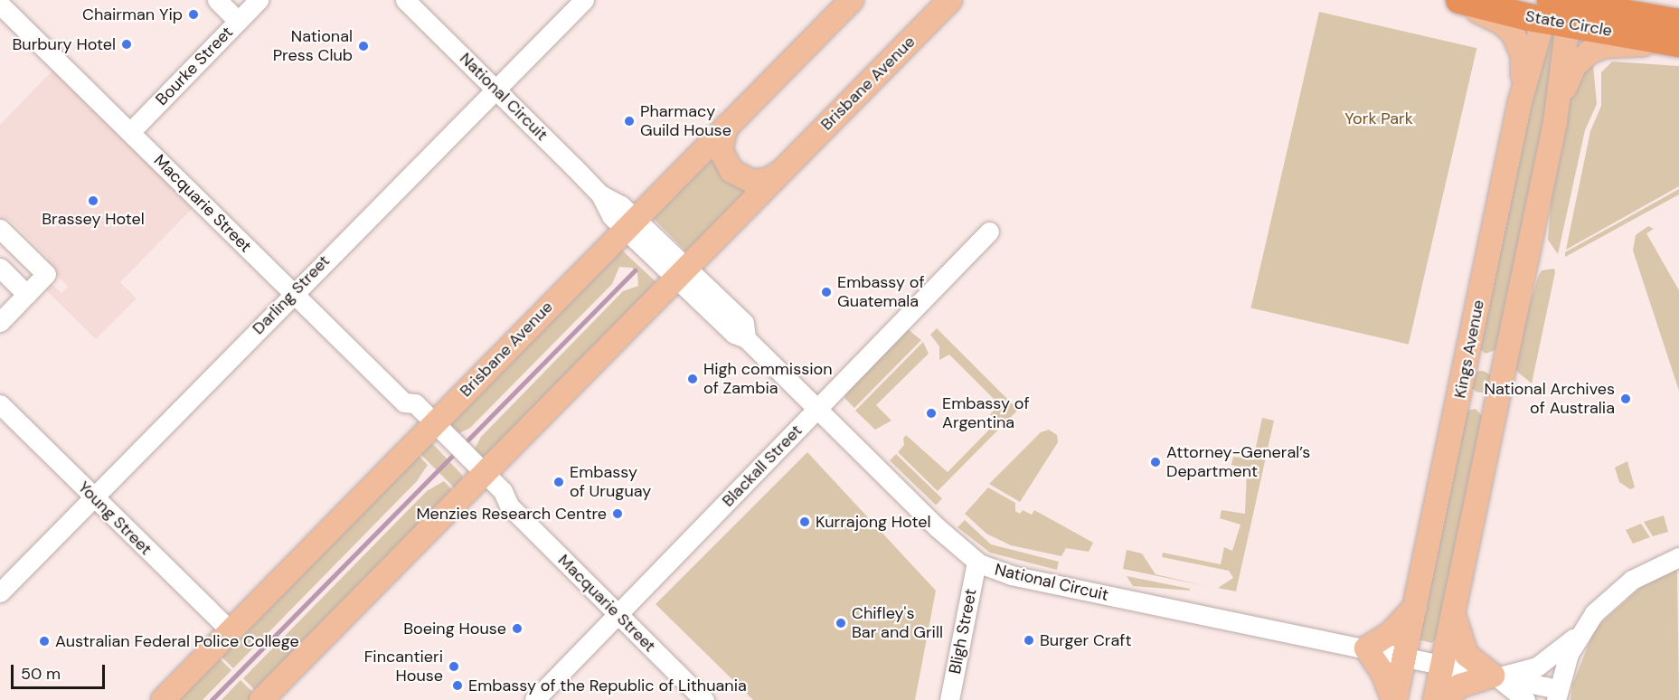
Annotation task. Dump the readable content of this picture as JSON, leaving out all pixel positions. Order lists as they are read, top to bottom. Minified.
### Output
{"streets":{"highway":["State Circle"],"main road":["Brisbane Avenue","Kings Avenue"],"street":["Bourke Street","National Circuit","Macquarie Street","Darling Street","Blackall Street","Young Street","Bligh Street"]},"crossings":[["State Circle","Kings Avenue"],["Bourke Street","Macquarie Street"],["Brisbane Avenue","National Circuit"],["Brisbane Avenue","Macquarie Street"],["Brisbane Avenue","Young Street"],["National Circuit","Darling Street"],["National Circuit","Kings Avenue"],["National Circuit","Blackall Street"],["National Circuit","Bligh Street"],["Macquarie Street","Darling Street"],["Macquarie Street","Blackall Street"],["Darling Street","Young Street"]],"parks":["York Park"],"places":["Chairman Yip","Burbury Hotel","National Press Club","Pharmacy Guild House","Brassey Hotel","Embassy of Guatemala","High commission of Zambia","National Archives of Australia","Embassy of Argentina","Attorney-General’s Department","Embassy of Uruguay","Menzies Research Centre","Kurrajong Hotel","Chifley's Bar and Grill","Boeing House","Burger Craft","Australian Federal Police College","Fincantieri House","Embassy of the Republic of Lithuania"],"scale_bar":"50 m"}
